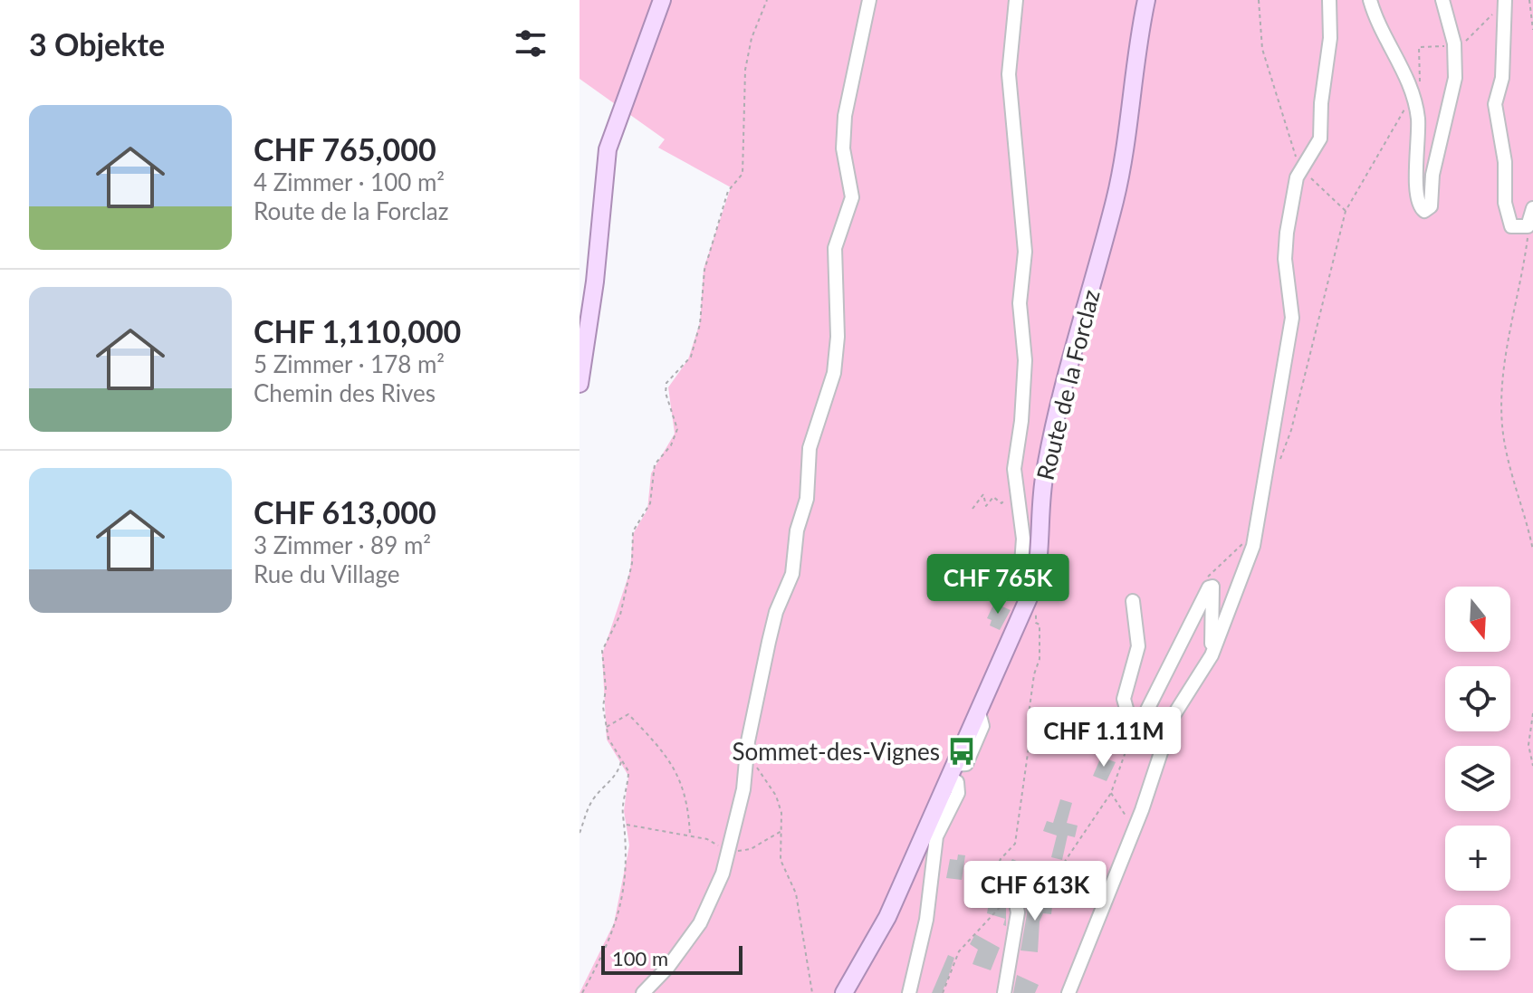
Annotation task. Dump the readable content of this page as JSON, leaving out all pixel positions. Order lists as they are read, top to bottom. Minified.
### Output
{"streets":{"main road":["Route de la Forclaz"]},"places":{"bus stop":["Sommet-des-Vignes"]},"scale_bar":"100 m","north":"bottom","page":{"heading":"3 Objekte","list":[{"name":"CHF 765,000","note":"4 Zimmer · 100 m² · Route de la Forclaz"},{"name":"CHF 1,110,000","note":"5 Zimmer · 178 m² · Chemin des Rives"},{"name":"CHF 613,000","note":"3 Zimmer · 89 m² · Rue du Village"}],"price":["CHF 765K","CHF 1.11M","CHF 613K"],"map_buttons":["+","−"],"scale":"100 m"}}
